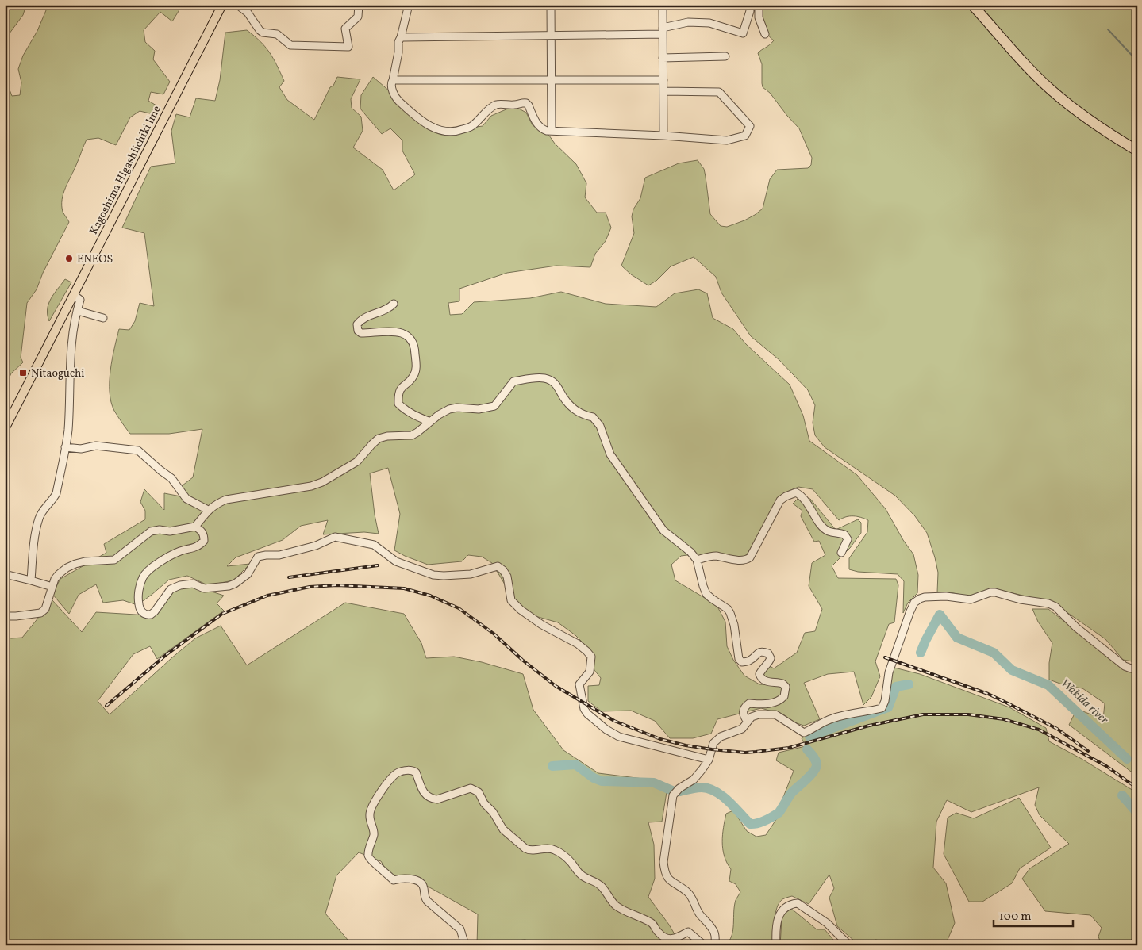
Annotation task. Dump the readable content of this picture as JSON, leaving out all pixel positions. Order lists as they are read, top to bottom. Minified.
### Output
{"streets":{"main road":["Kagoshima Higashiichiki line"]},"water":["Wakida river"],"places":{"other":["ENEOS"],"transit":["Nitaoguchi"]},"scale_bar":"100 m"}
